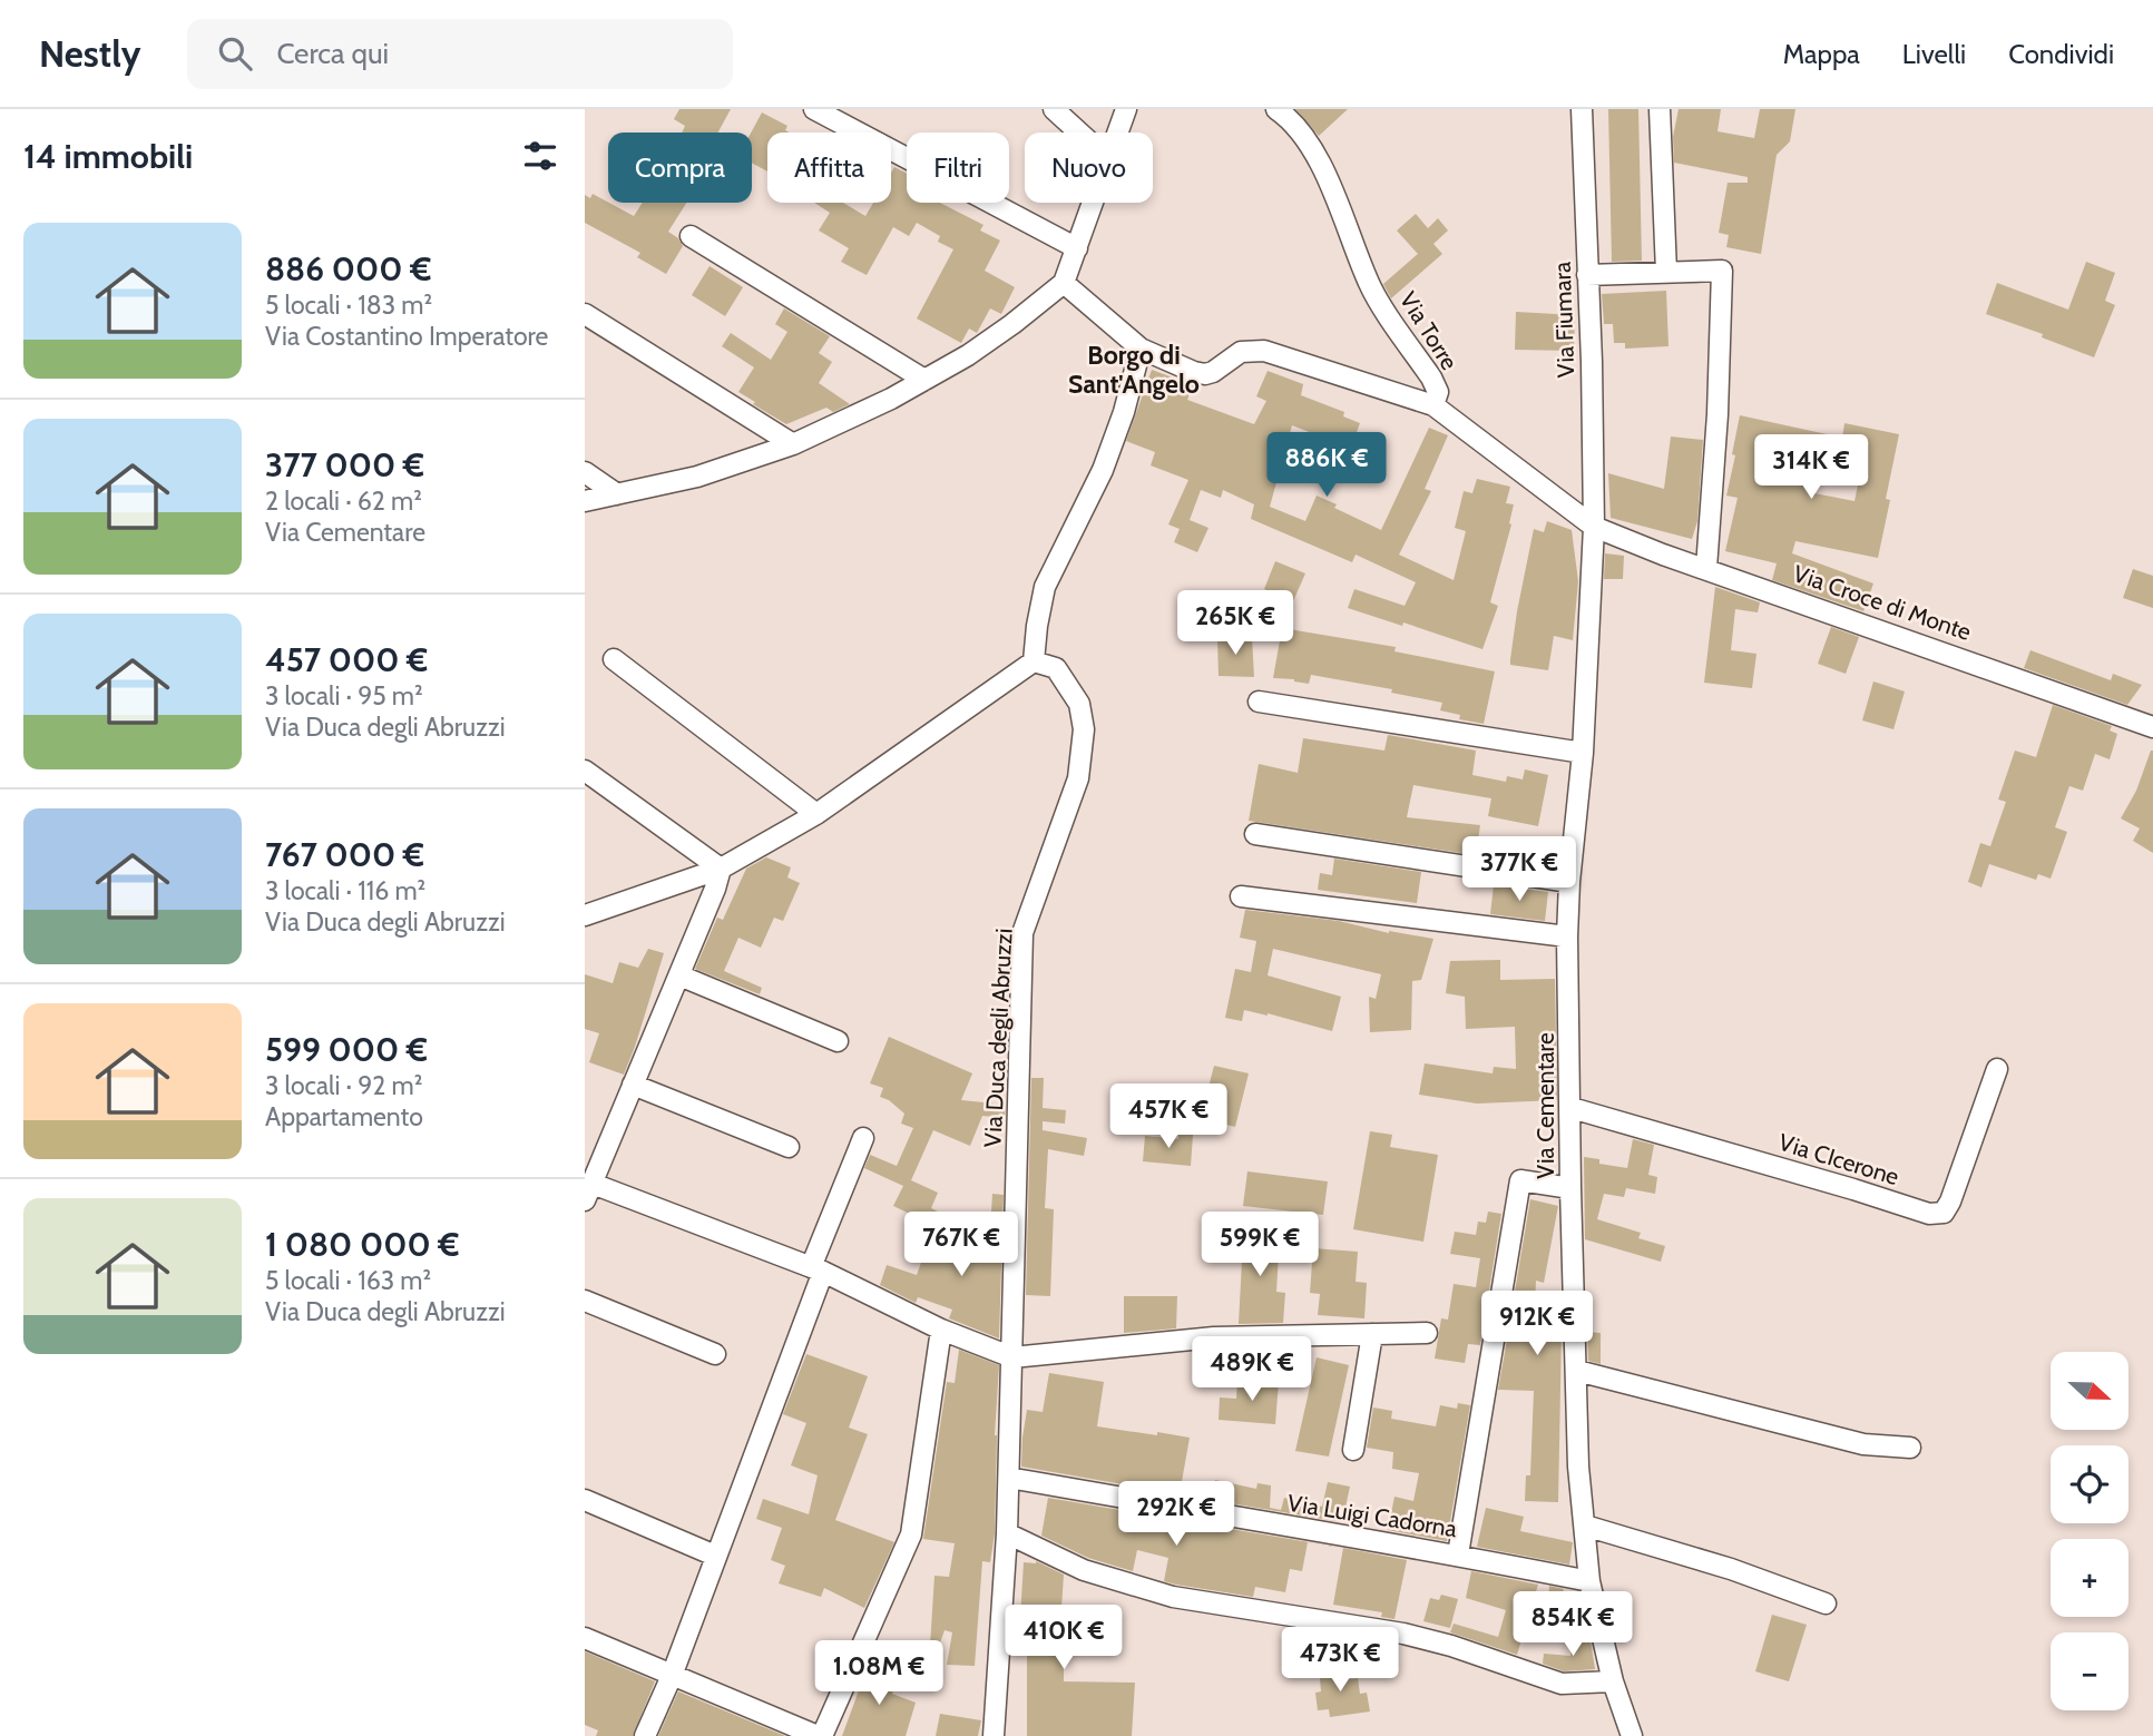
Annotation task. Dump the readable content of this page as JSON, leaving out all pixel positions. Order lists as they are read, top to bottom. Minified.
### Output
{"streets":{"street":["Via Fiumara","Via Torre","Via Croce di Monte","Via Duca degli Abruzzi","Via Cementare","Via CIcerone","Via Luigi Cadorna"]},"crossings":[["Via Fiumara","Via Torre"],["Via Fiumara","Via Croce di Monte"],["Via Fiumara","Via Cementare"],["Via Torre","Via Croce di Monte"],["Via Torre","Via Cementare"],["Via Croce di Monte","Via Cementare"],["Via Duca degli Abruzzi","Via Luigi Cadorna"],["Via Cementare","Via CIcerone"],["Via Cementare","Via Luigi Cadorna"]],"districts":["Borgo di Sant'Angelo"],"north":"right","page":{"header":"Nestly","search":"Cerca qui","nav":["Mappa","Livelli","Condividi"],"heading":"14 immobili","chip":["Compra","Affitta","Filtri","Nuovo"],"list":[{"name":"886 000 €","note":"5 locali · 183 m² · Via Costantino Imperatore"},{"name":"377 000 €","note":"2 locali · 62 m² · Via Cementare"},{"name":"457 000 €","note":"3 locali · 95 m² · Via Duca degli Abruzzi"},{"name":"767 000 €","note":"3 locali · 116 m² · Via Duca degli Abruzzi"},{"name":"599 000 €","note":"3 locali · 92 m² · Appartamento"},{"name":"1 080 000 €","note":"5 locali · 163 m² · Via Duca degli Abruzzi"}],"price":["886K €","314K €","265K €","377K €","457K €","767K €","599K €","912K €","489K €","292K €","854K €","410K €","473K €","1.08M €"],"map_buttons":["+","−"]}}
